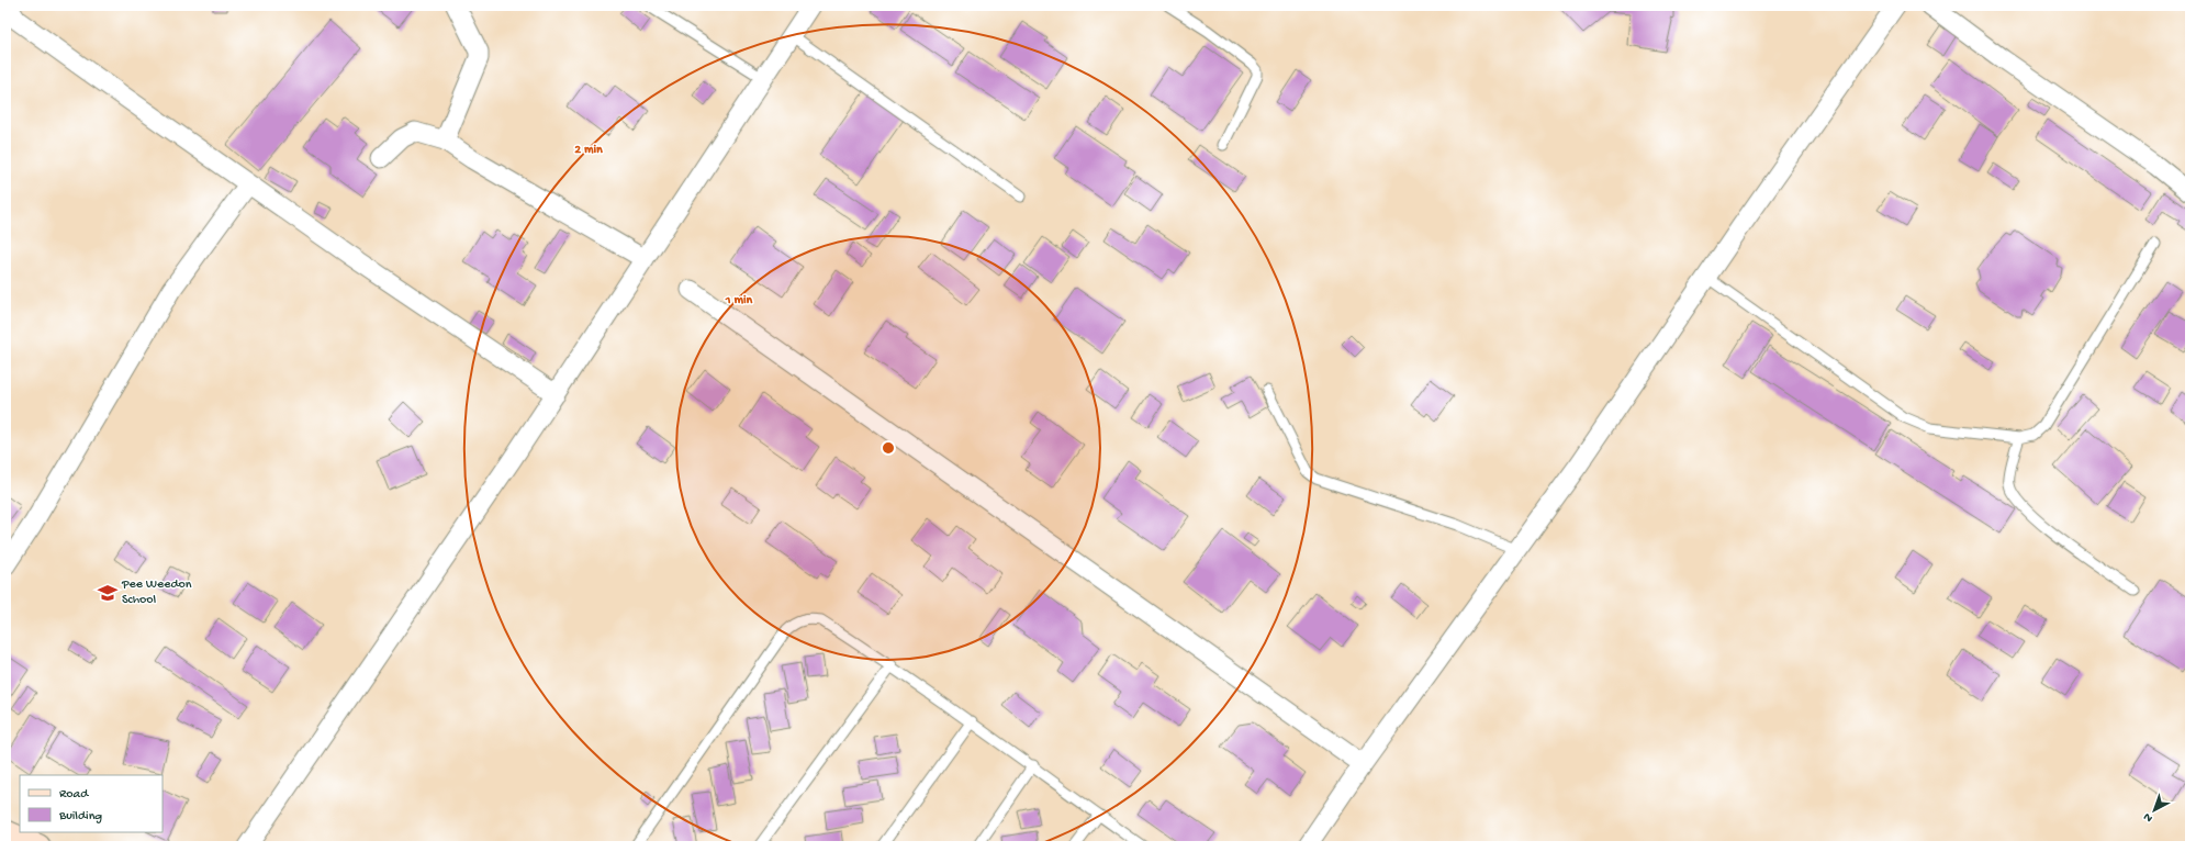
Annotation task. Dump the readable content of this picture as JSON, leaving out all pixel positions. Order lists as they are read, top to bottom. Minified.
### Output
{"places":{"school or university":["Pee Weedon School"]},"legend":["Road","Building"],"north":"bottom left","rings":["2 min","1 min"]}
